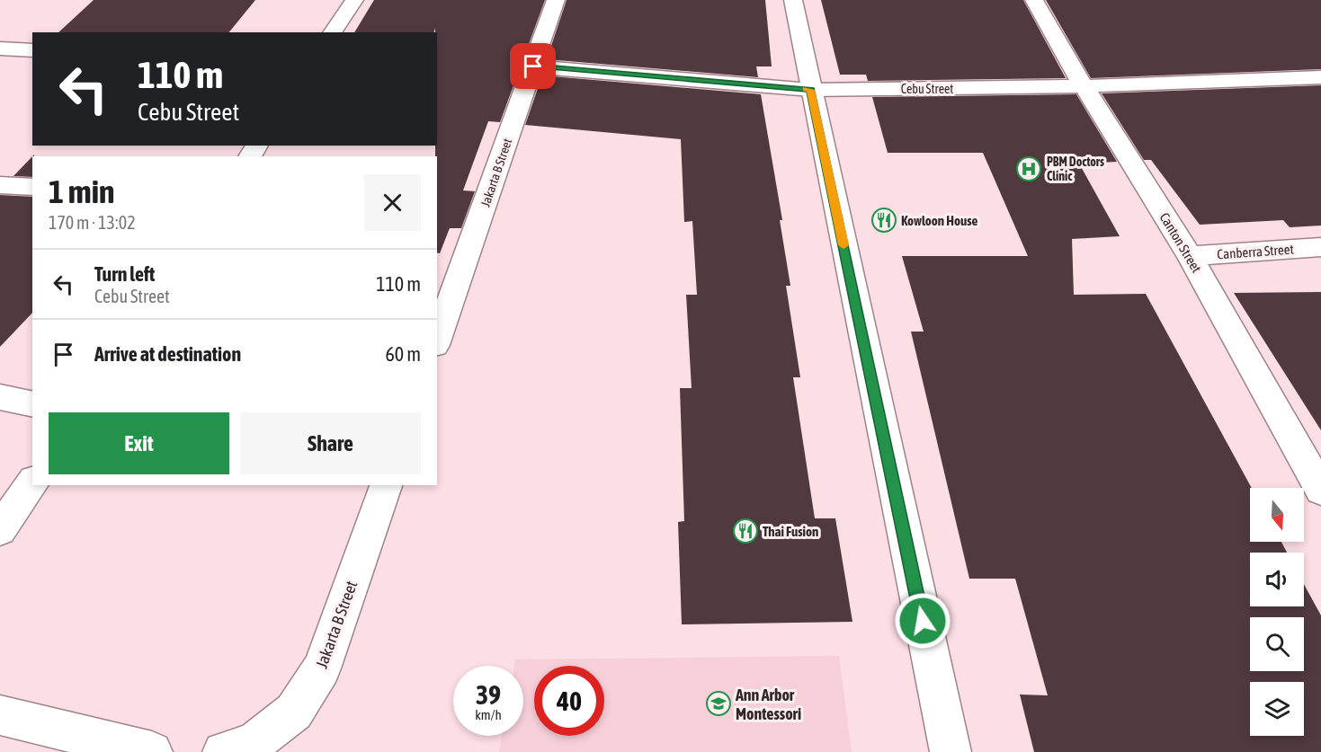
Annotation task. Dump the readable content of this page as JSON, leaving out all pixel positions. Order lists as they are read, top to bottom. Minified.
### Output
{"streets":{"street":["Cebu Street","Jakarta B Street","Canton Street","Canberra Street"]},"crossings":[["Cebu Street","Jakarta B Street"],["Cebu Street","Canton Street"],["Canton Street","Canberra Street"]],"places":{"hospital":["PBM Doctors Clinic"],"restaurant":["Kowloon House","Thai Fusion"],"school or university":["Ann Arbor Montessori"]},"north":"bottom","page":{"turn":["110 m","Cebu Street"],"heading":["1 min","170 m · 13:02"],"list":[{"name":"Turn left","note":"Cebu Street","value":"110 m"},{"name":"Arrive at destination","value":"60 m"}],"buttons":["Exit","Share"],"speed":"39 km/h","limit":"40"}}
